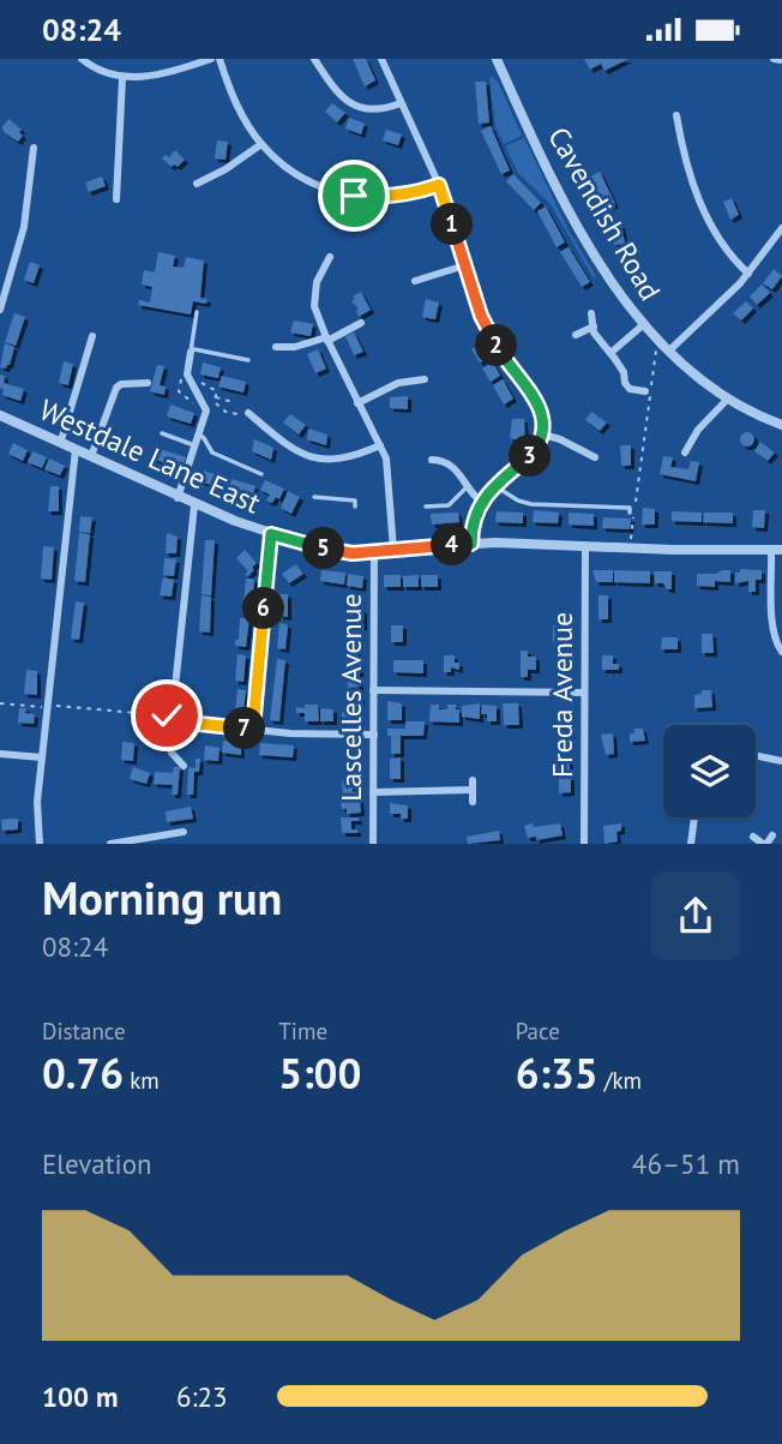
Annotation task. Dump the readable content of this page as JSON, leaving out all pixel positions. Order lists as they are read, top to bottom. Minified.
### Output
{"streets":{"street":["Cavendish Road","Westdale Lane East","Freda Avenue","Lascelles Avenue"]},"crossings":[["Westdale Lane East","Freda Avenue"],["Westdale Lane East","Lascelles Avenue"]],"page":{"status":"08:24","pins":["1","2","3","4","5","6","7"],"heading":["Morning run","08:24"],"stats":[["Distance","0.76 km"],["Time","5:00"],["Pace","6:35 /km"]],"chart":["Elevation","46–51 m"],"list":[{"name":"100 m","note":"6:23"}]}}
